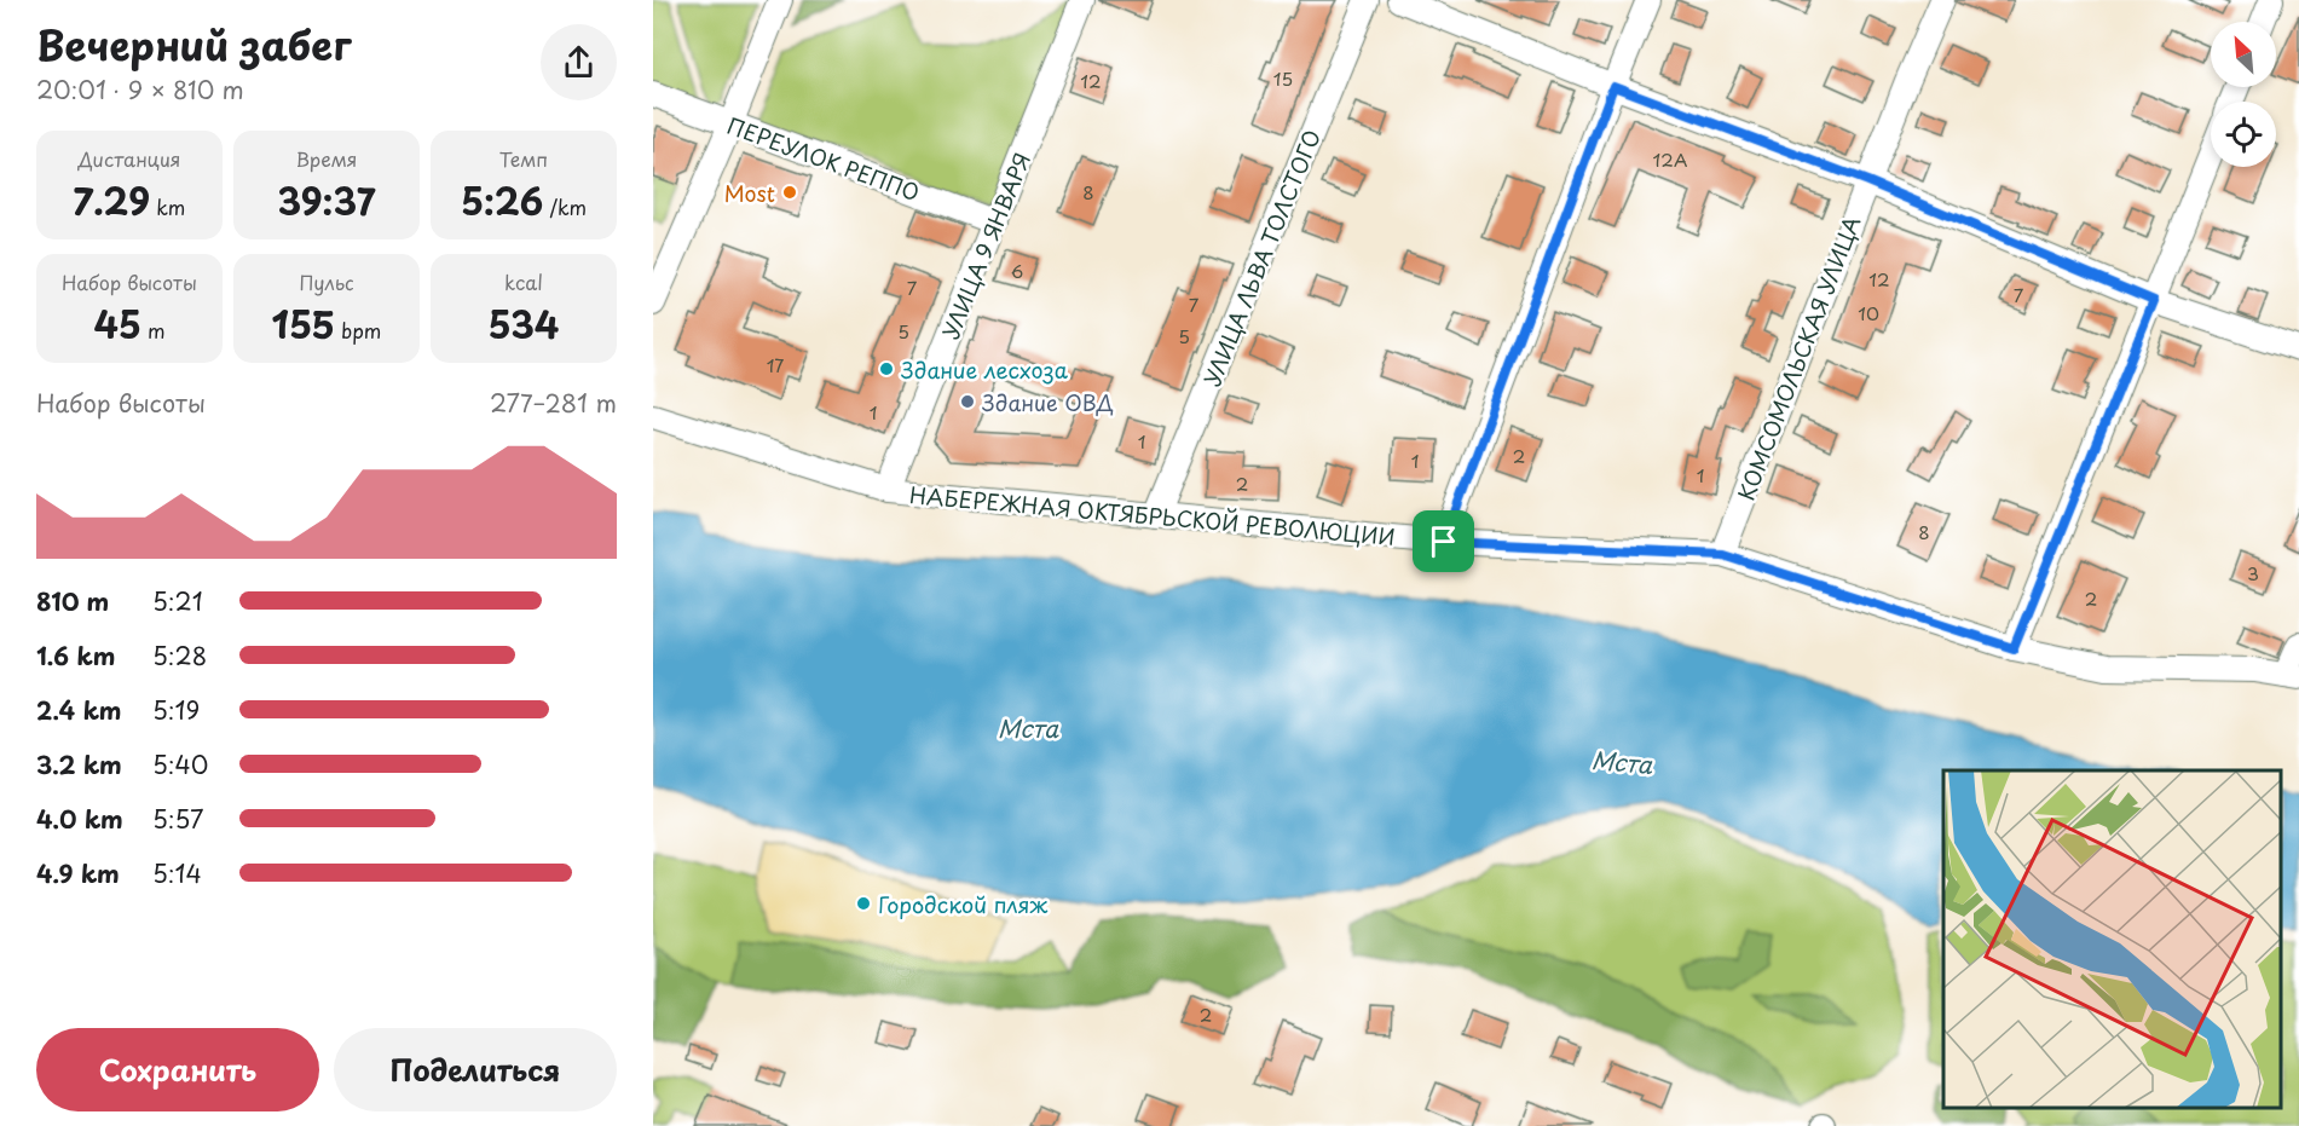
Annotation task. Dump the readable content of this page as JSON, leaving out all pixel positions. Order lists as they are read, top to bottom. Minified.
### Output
{"streets":{"street":["ПЕРЕУЛОК РЕППО","УЛИЦА 9 ЯНВАРЯ","УЛИЦА ЛЬВА ТОЛСТОГО","КОМСОМОЛЬСКАЯ УЛИЦА","НАБЕРЕЖНАЯ ОКТЯБРЬСКОЙ РЕВОЛЮЦИИ"]},"crossings":[["ПЕРЕУЛОК РЕППО","УЛИЦА 9 ЯНВАРЯ"],["УЛИЦА 9 ЯНВАРЯ","НАБЕРЕЖНАЯ ОКТЯБРЬСКОЙ РЕВОЛЮЦИИ"],["УЛИЦА ЛЬВА ТОЛСТОГО","НАБЕРЕЖНАЯ ОКТЯБРЬСКОЙ РЕВОЛЮЦИИ"],["КОМСОМОЛЬСКАЯ УЛИЦА","НАБЕРЕЖНАЯ ОКТЯБРЬСКОЙ РЕВОЛЮЦИИ"]],"water":["Мста"],"places":["Most","Здание лесхоза","Здание ОВД","Городской пляж"],"house_numbers":["15","12","12А","8","6","12","7","7","7","10","5","5","17","1","1","2","1","1","2","8","3","2","2"],"north":"top left","page":{"heading":["Вечерний забег","20:01 · 9 × 810 m"],"stats":[["Дистанция","7.29 km"],["Время","39:37"],["Темп","5:26 /km"],["Набор высоты","45 m"],["Пульс","155 bpm"],["kcal","534"]],"chart":["Набор высоты","277–281 m"],"list":[{"name":"810 m","note":"5:21"},{"name":"1.6 km","note":"5:28"},{"name":"2.4 km","note":"5:19"},{"name":"3.2 km","note":"5:40"},{"name":"4.0 km","note":"5:57"},{"name":"4.9 km","note":"5:14"}],"buttons":["Сохранить","Поделиться"]}}
